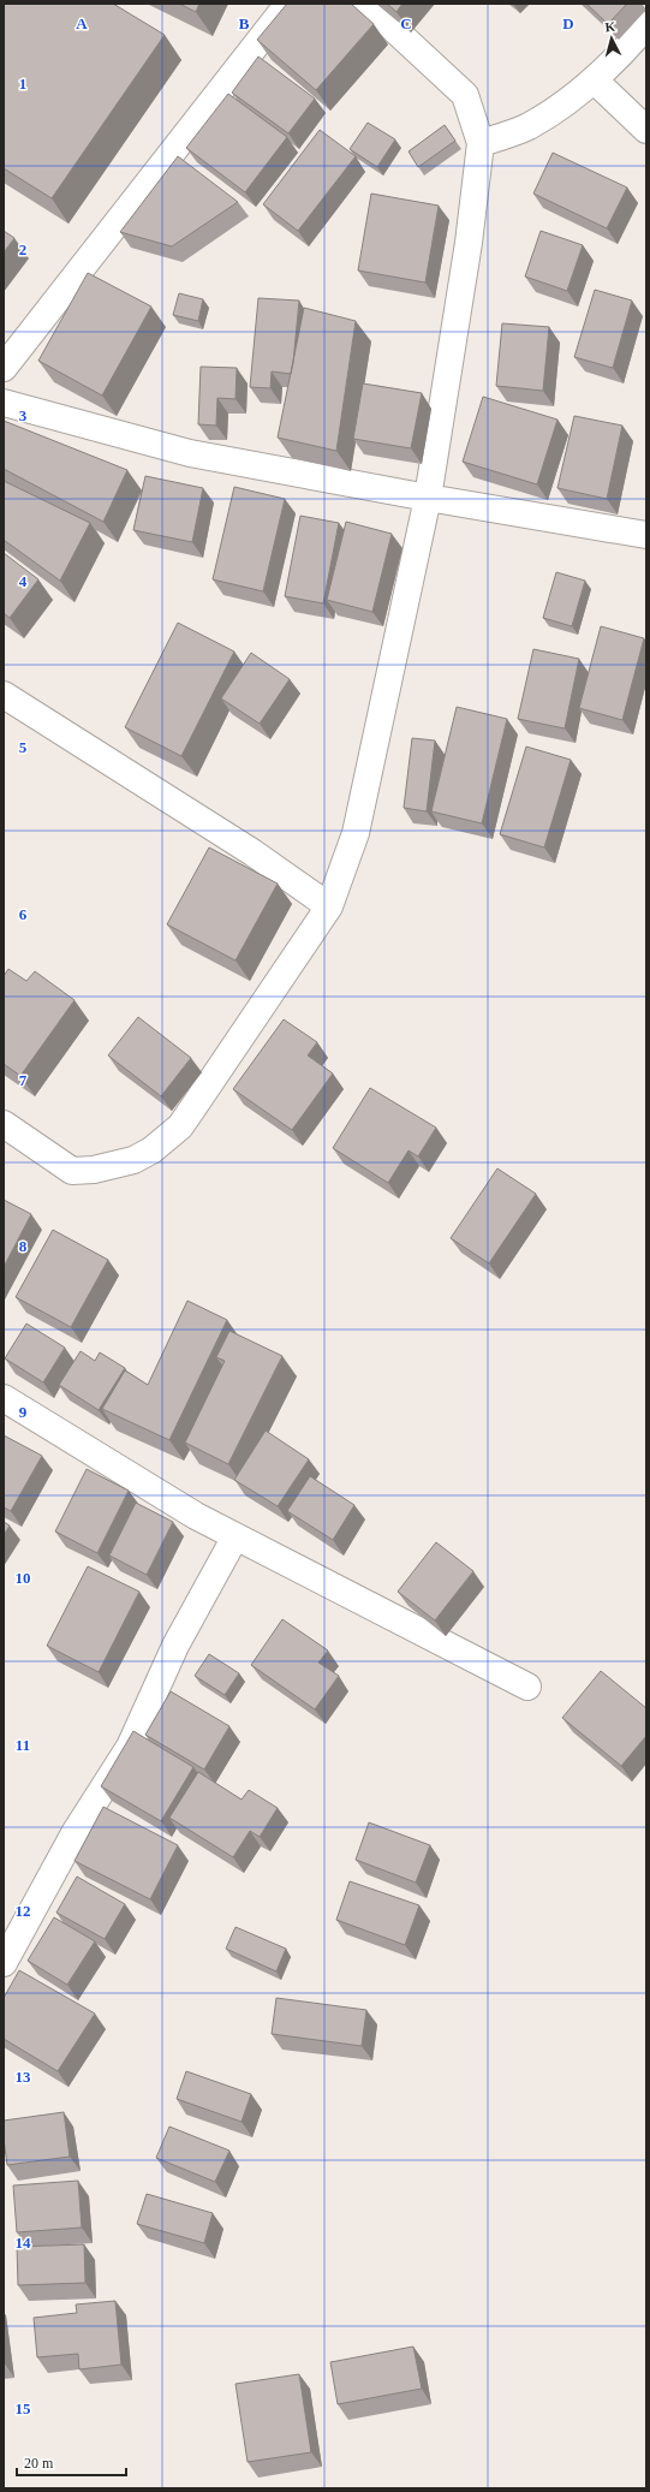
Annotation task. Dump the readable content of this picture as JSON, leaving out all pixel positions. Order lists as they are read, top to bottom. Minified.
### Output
{"scale_bar":"20 m","north":"top","grid":{"columns":["A","B","C","D"],"rows":["1","2","3","4","5","6","7","8","9","10","11","12","13","14","15"]}}
